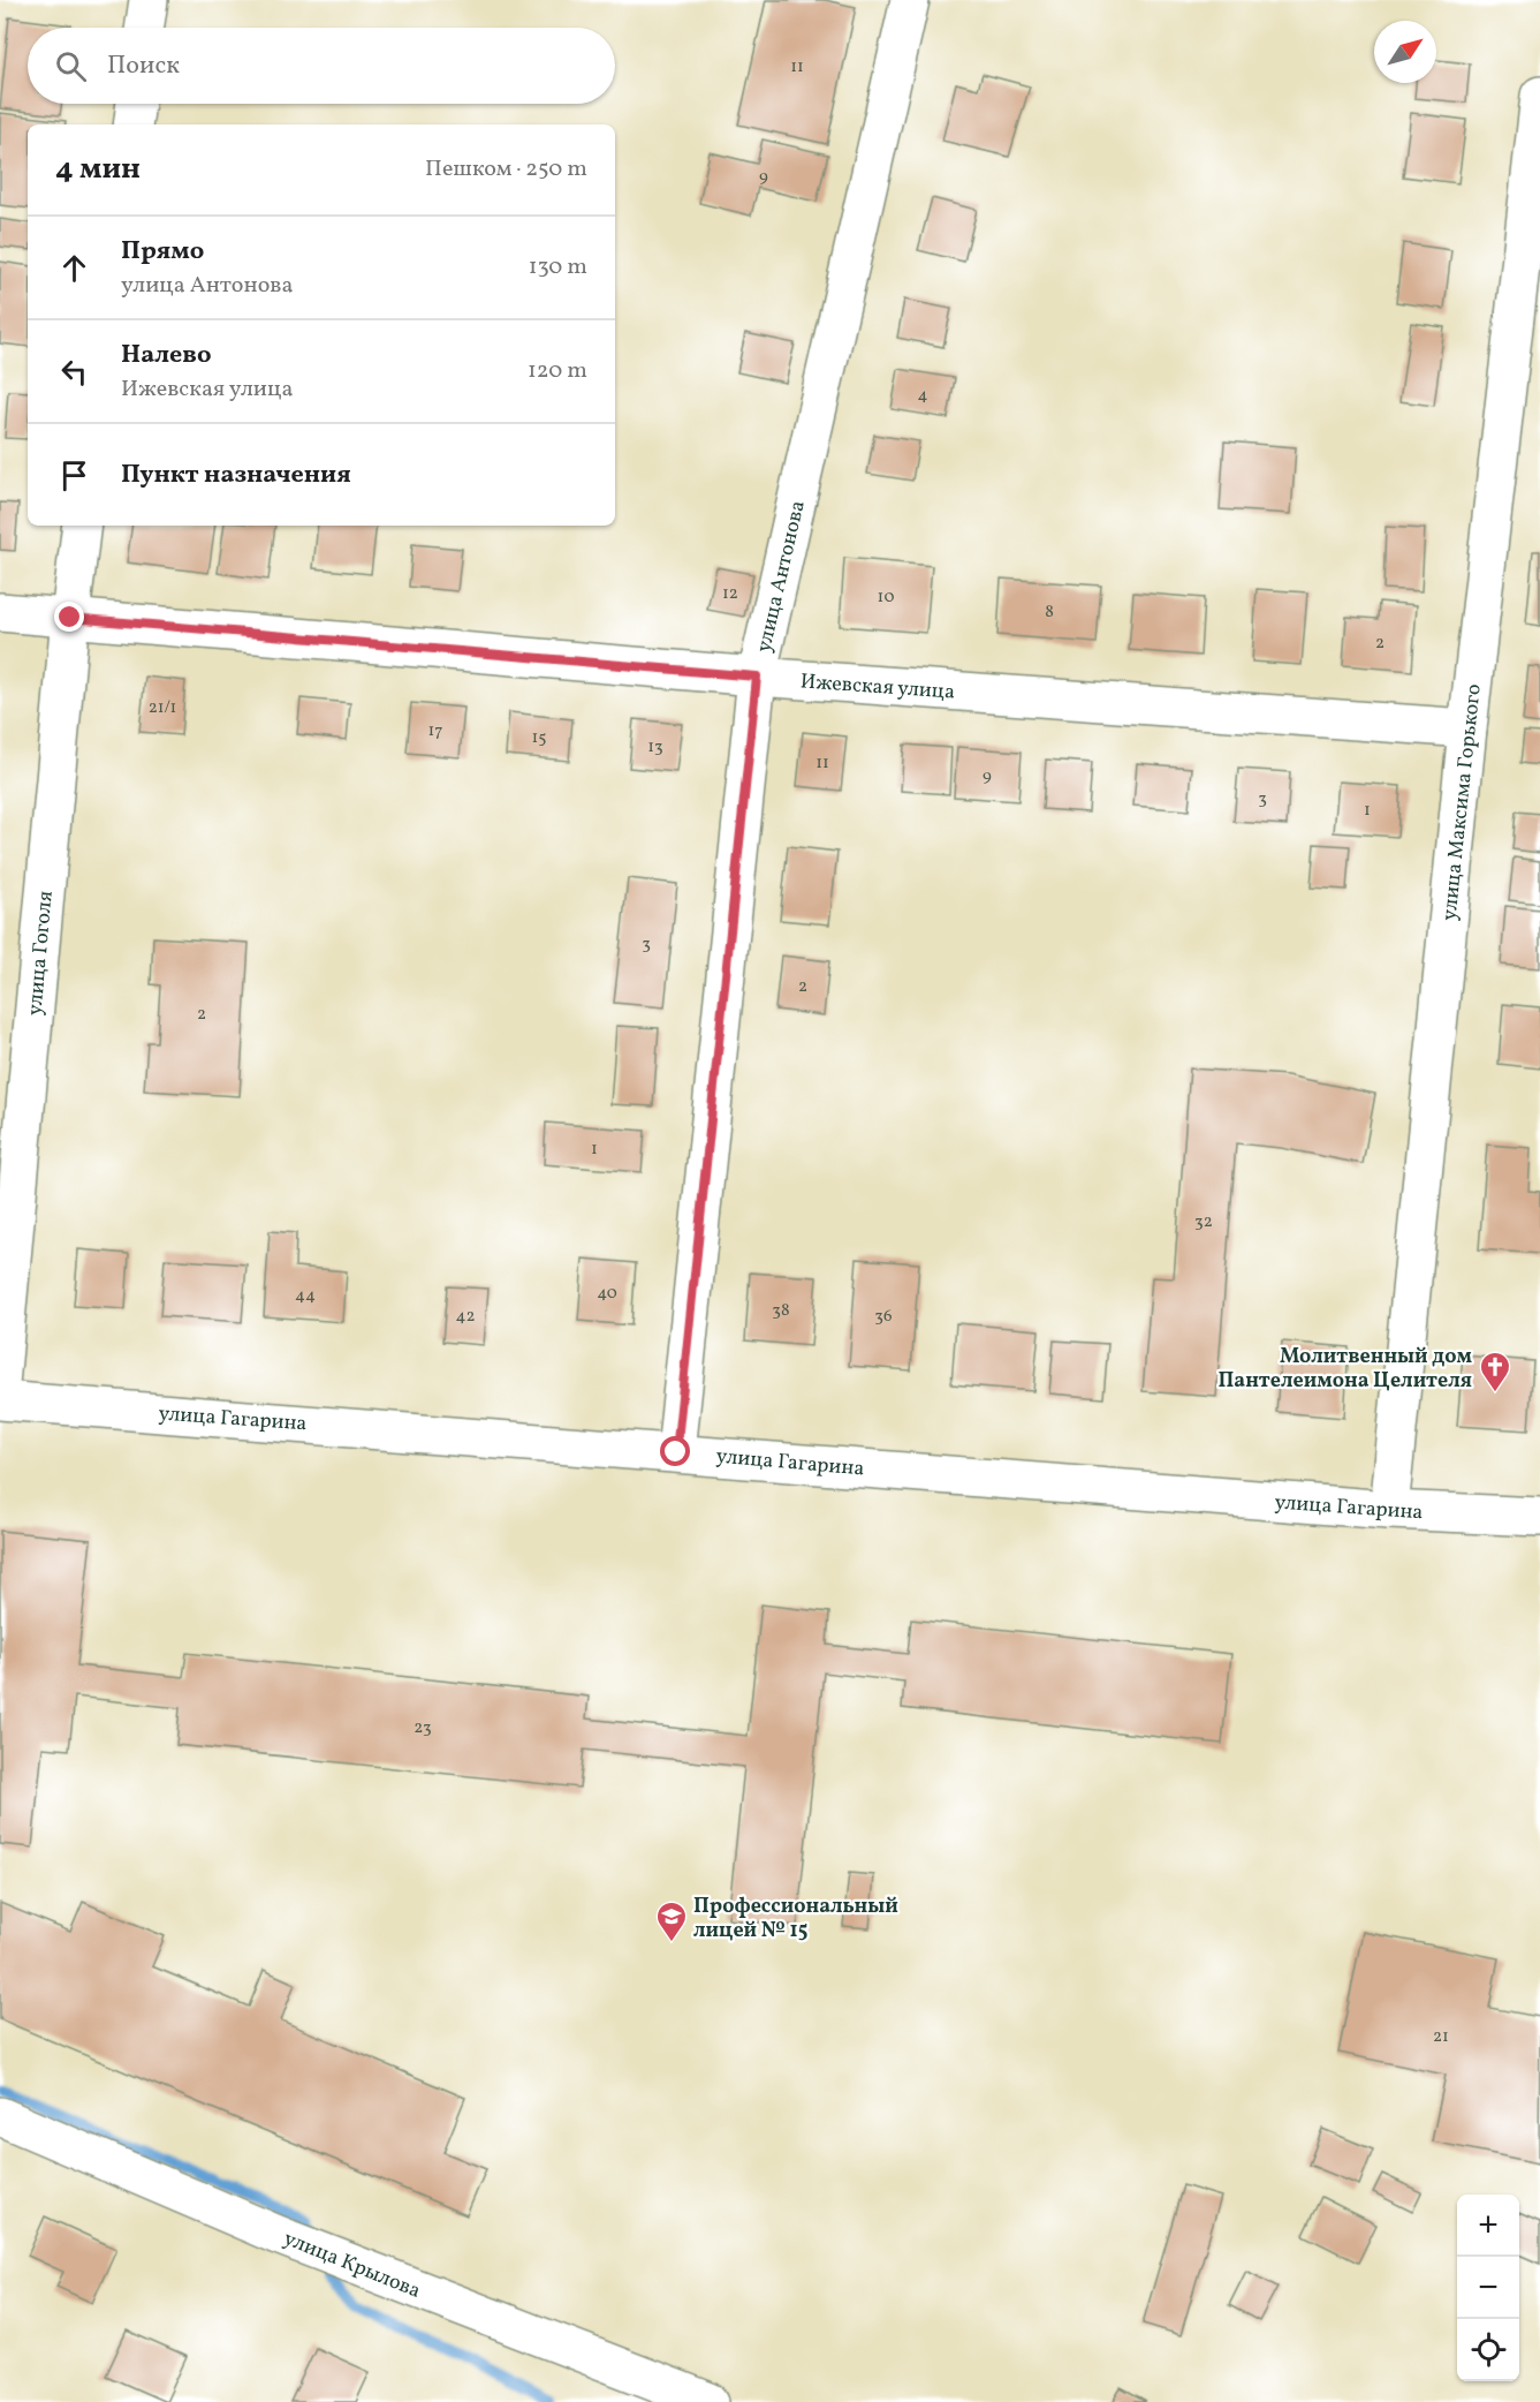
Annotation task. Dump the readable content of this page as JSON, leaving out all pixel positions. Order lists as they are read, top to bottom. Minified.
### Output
{"streets":{"street":["улица Антонова","Ижевская улица","улица Максима Горького","улица Гоголя","улица Гагарина","улица Крылова"]},"crossings":[["улица Антонова","Ижевская улица"],["улица Антонова","улица Гагарина"],["Ижевская улица","улица Максима Горького"],["Ижевская улица","улица Гоголя"],["улица Максима Горького","улица Гагарина"]],"places":{"church":["Молитвенный дом Пантелеимона Целителя"],"school or university":["Профессиональный лицей № 15"]},"house_numbers":["11","9","4","12","10","8","2","21/1","17","15","13","11","9","3","1","3","2","2","1","32","40","44","38","42","36","23","21"],"north":"top right","page":{"search":"Поиск","heading":["4 мин","Пешком · 250 m"],"list":[["Прямо","улица Антонова","130 m"],["Налево","Ижевская улица","120 m"],"Пункт назначения"],"map_buttons":["+","−"]}}
